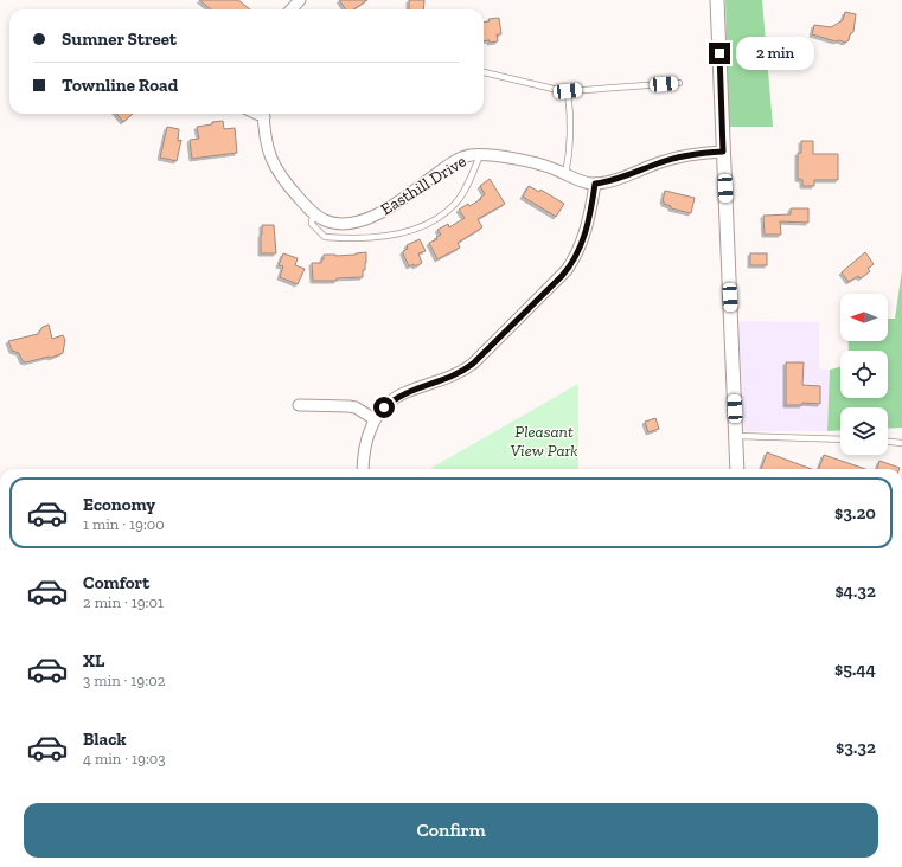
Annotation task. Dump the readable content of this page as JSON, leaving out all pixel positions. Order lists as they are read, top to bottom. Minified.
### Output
{"streets":{"street":["Easthill Drive"]},"parks":["Pleasant View Park"],"north":"left","page":{"banner":["Sumner Street","Townline Road"],"bubble":"2 min","list":[{"name":"Economy","note":"1 min · 19:00","value":"$3.20"},{"name":"Comfort","note":"2 min · 19:01","value":"$4.32"},{"name":"XL","note":"3 min · 19:02","value":"$5.44"},{"name":"Black","note":"4 min · 19:03","value":"$3.32"}],"buttons":"Confirm"}}
